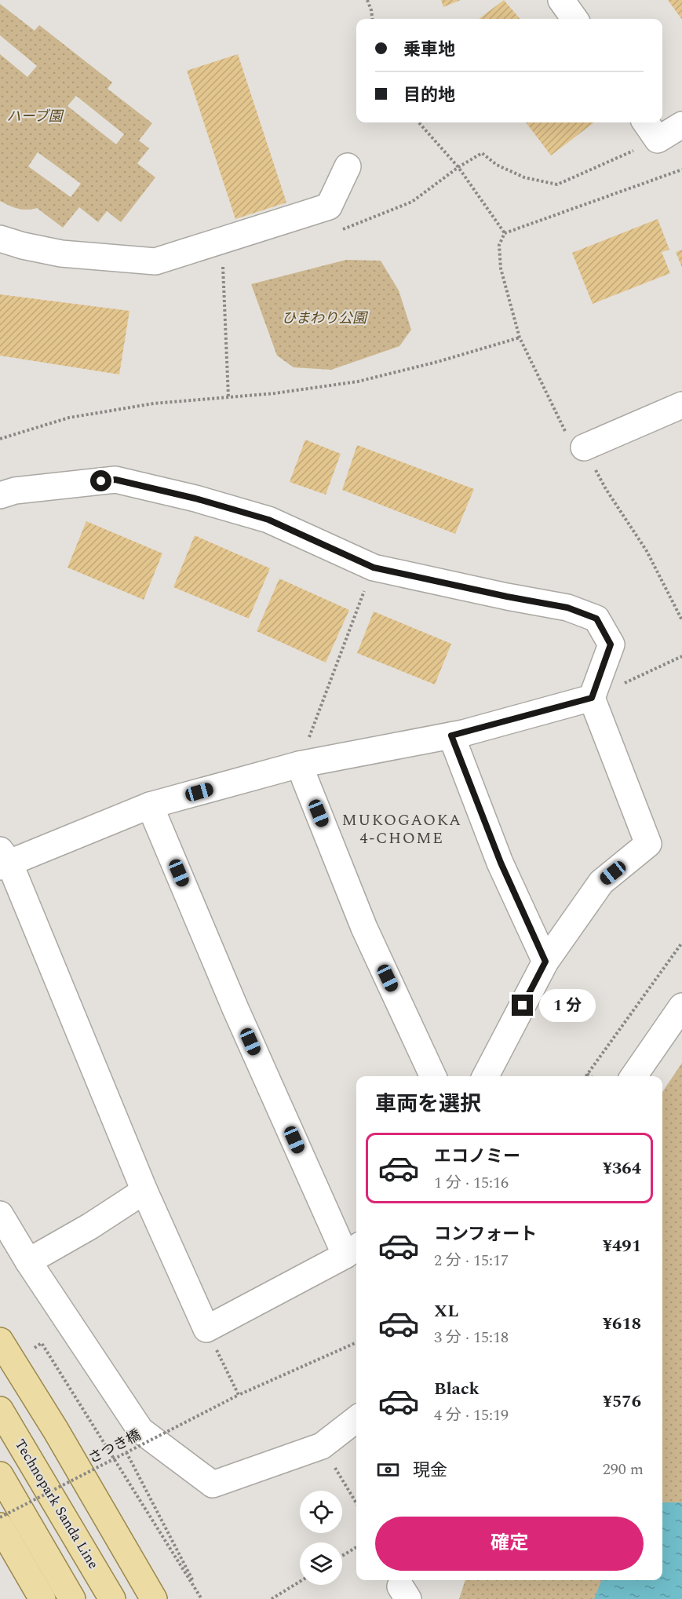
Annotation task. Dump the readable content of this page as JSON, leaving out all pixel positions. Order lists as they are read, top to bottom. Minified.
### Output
{"streets":{"main road":["Technopark Sanda Line"],"path":["さつき橋"]},"districts":["MUKOGAOKA 4-CHOME"],"parks":["ハーブ園","ひまわり公園"],"page":{"banner":["乗車地","目的地"],"bubble":"1 分","heading":"車両を選択","list":[{"name":"エコノミー","note":"1 分 · 15:16","value":"¥364"},{"name":"コンフォート","note":"2 分 · 15:17","value":"¥491"},{"name":"XL","note":"3 分 · 15:18","value":"¥618"},{"name":"Black","note":"4 分 · 15:19","value":"¥576"}],"pay":["現金","290 m"],"buttons":"確定"}}
